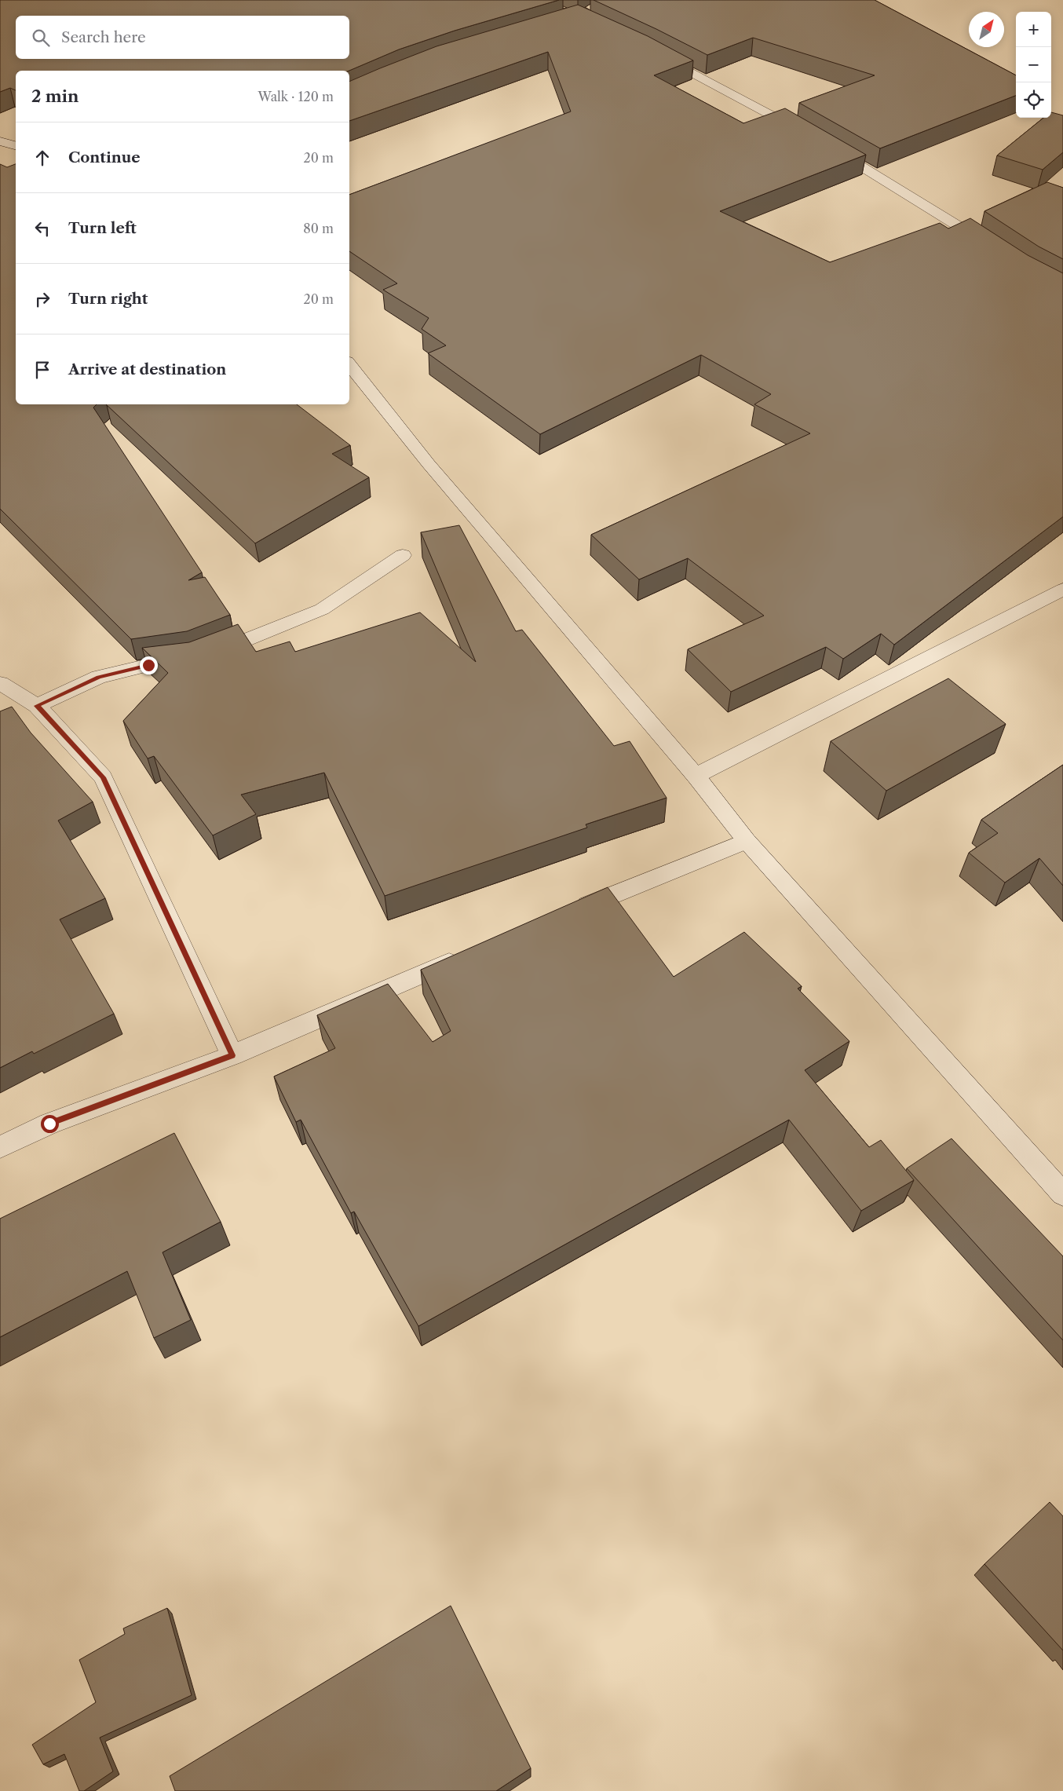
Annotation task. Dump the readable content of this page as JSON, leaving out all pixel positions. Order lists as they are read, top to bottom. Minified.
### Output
{"north":"top right","page":{"map_buttons":["+","−"],"search":"Search here","heading":["2 min","Walk · 120 m"],"list":[["Continue","20 m"],["Turn left","80 m"],["Turn right","20 m"],"Arrive at destination"]}}
